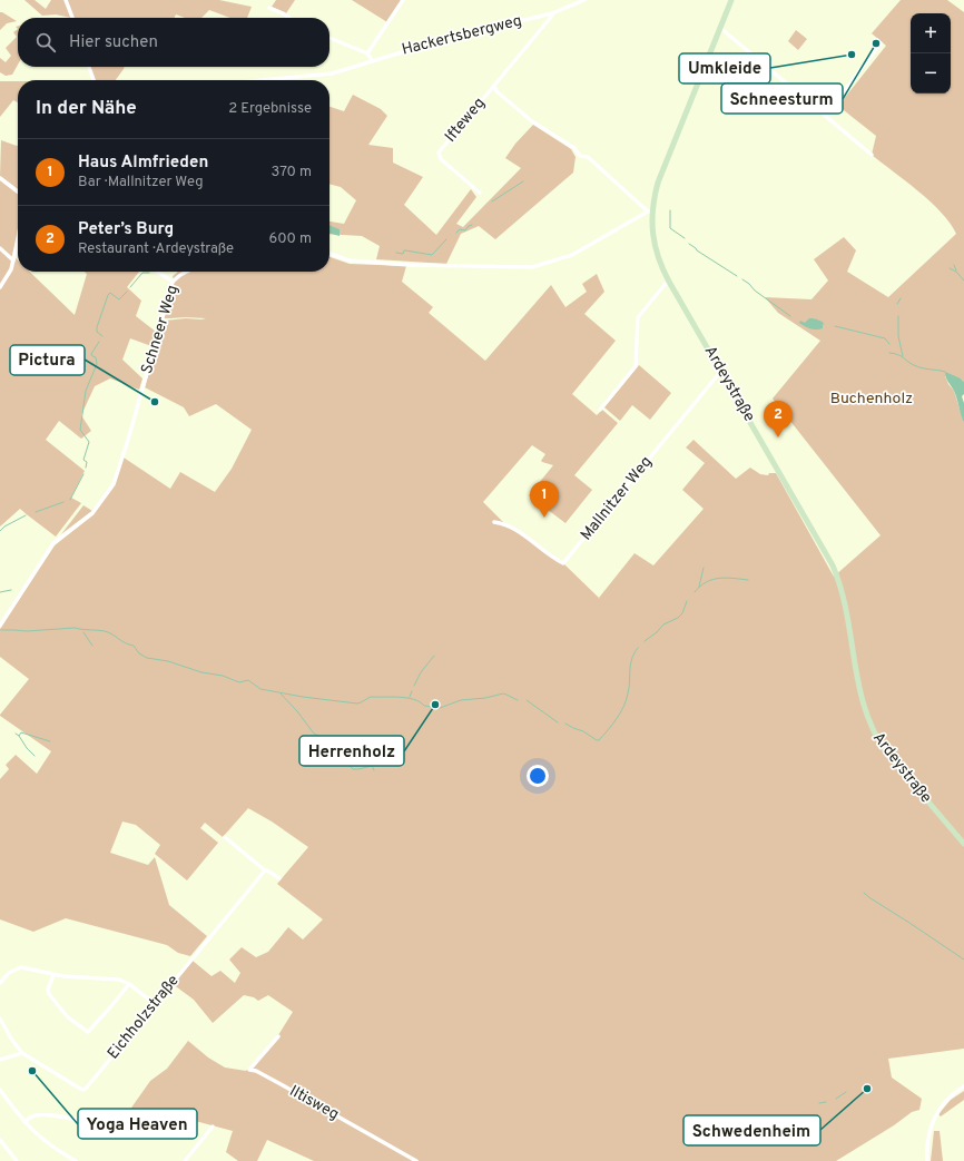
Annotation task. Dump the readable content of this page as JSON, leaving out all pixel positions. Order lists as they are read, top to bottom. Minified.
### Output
{"streets":{"main road":["Ardeystraße"],"street":["Hackertsbergweg","Ifteweg","Schneer Weg","Mallnitzer Weg","Eichholzstraße","Iltisweg"]},"crossings":[["Hackertsbergweg","Ifteweg"],["Ardeystraße","Mallnitzer Weg"]],"parks":["Buchenholz"],"places":["Schneesturm","Umkleide","Pictura","Herrenholz","Yoga Heaven","Schwedenheim"],"page":{"map_buttons":["+","−"],"search":"Hier suchen","heading":["In der Nähe","2 Ergebnisse"],"list":[{"mark":"1","name":"Haus Almfrieden","note":"Bar · Mallnitzer Weg","value":"370 m"},{"mark":"2","name":"Peter’s Burg","note":"Restaurant · Ardeystraße","value":"600 m"}],"pins":["2","1"]}}
